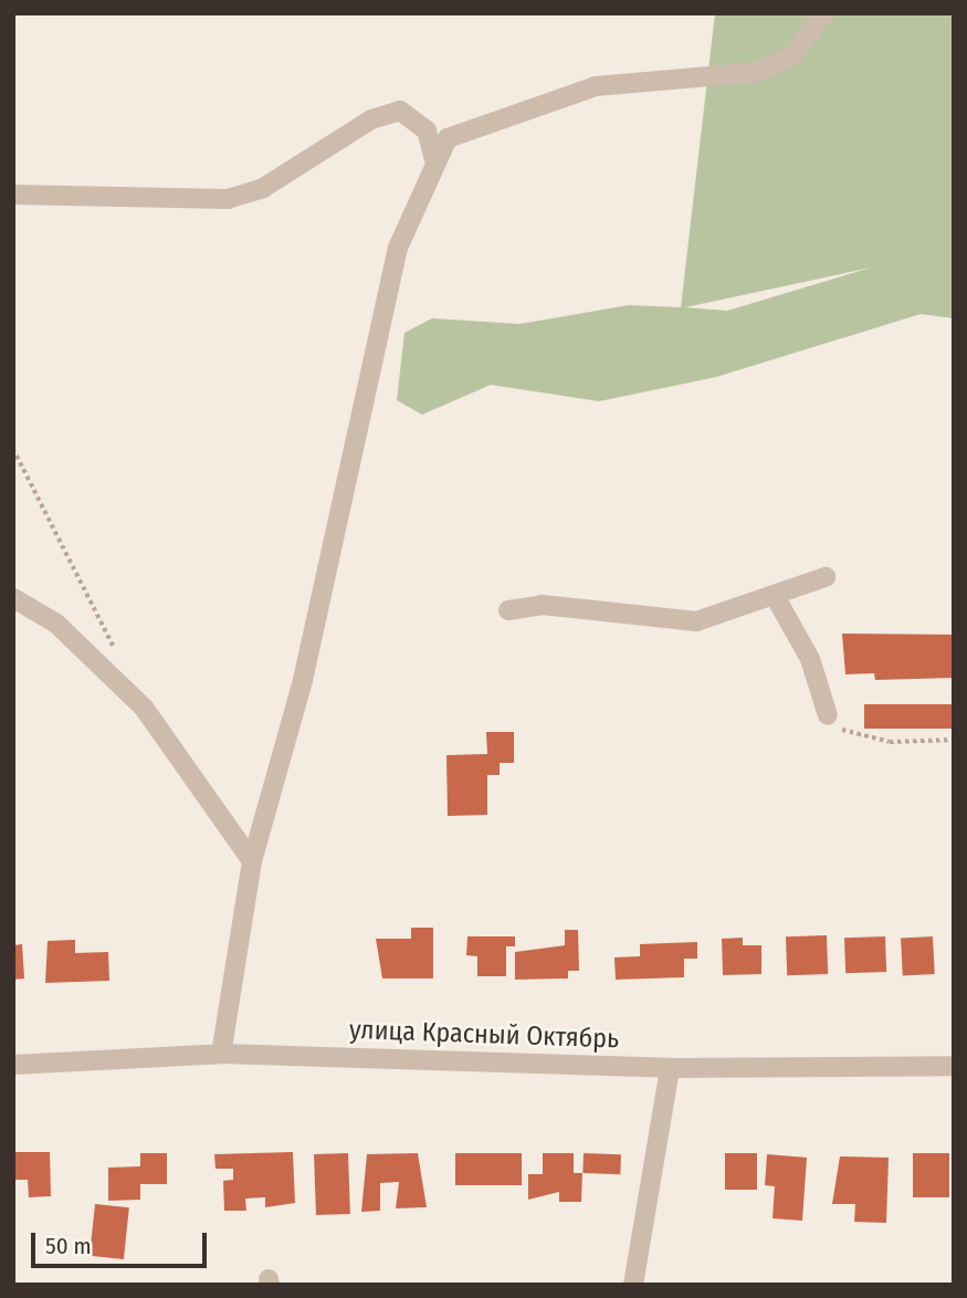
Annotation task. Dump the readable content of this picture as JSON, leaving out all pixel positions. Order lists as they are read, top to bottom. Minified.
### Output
{"streets":{"street":["улица Красный Октябрь"]},"scale_bar":"50 m"}
